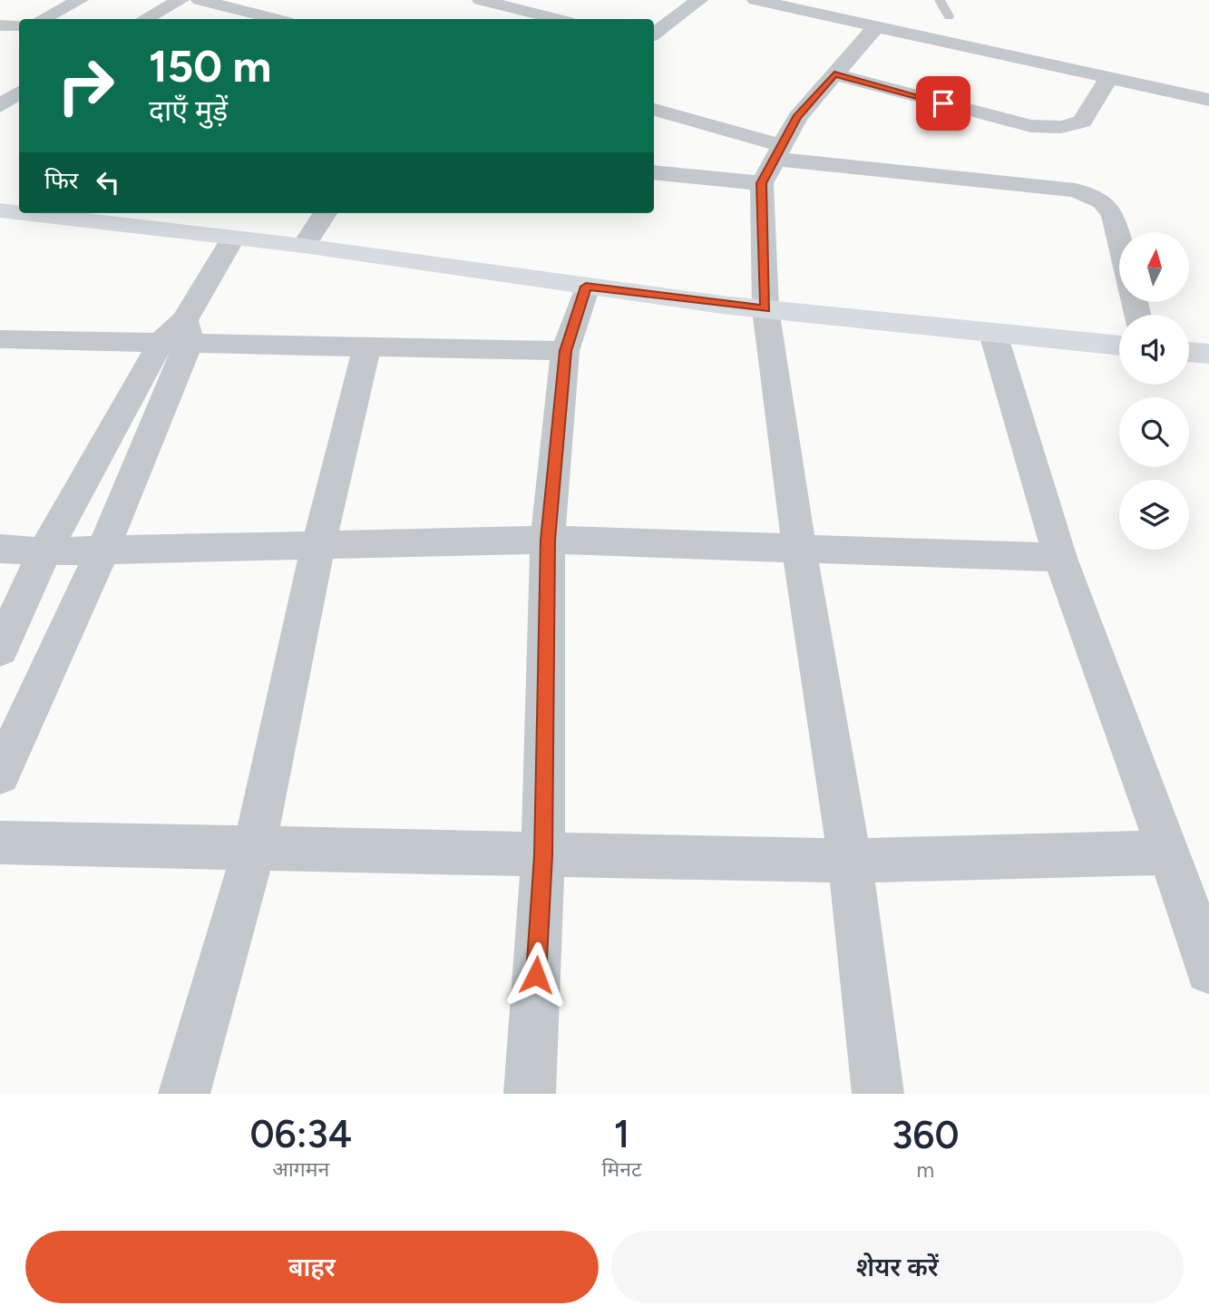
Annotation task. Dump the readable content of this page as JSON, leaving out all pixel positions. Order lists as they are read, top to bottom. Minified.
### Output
{"north":"top","page":{"turn":["150 m","दाएँ मुड़ें"],"then":"फिर","eta":["06:34","आगमन","1","मिनट","360","m"],"buttons":["बाहर","शेयर करें"]}}
